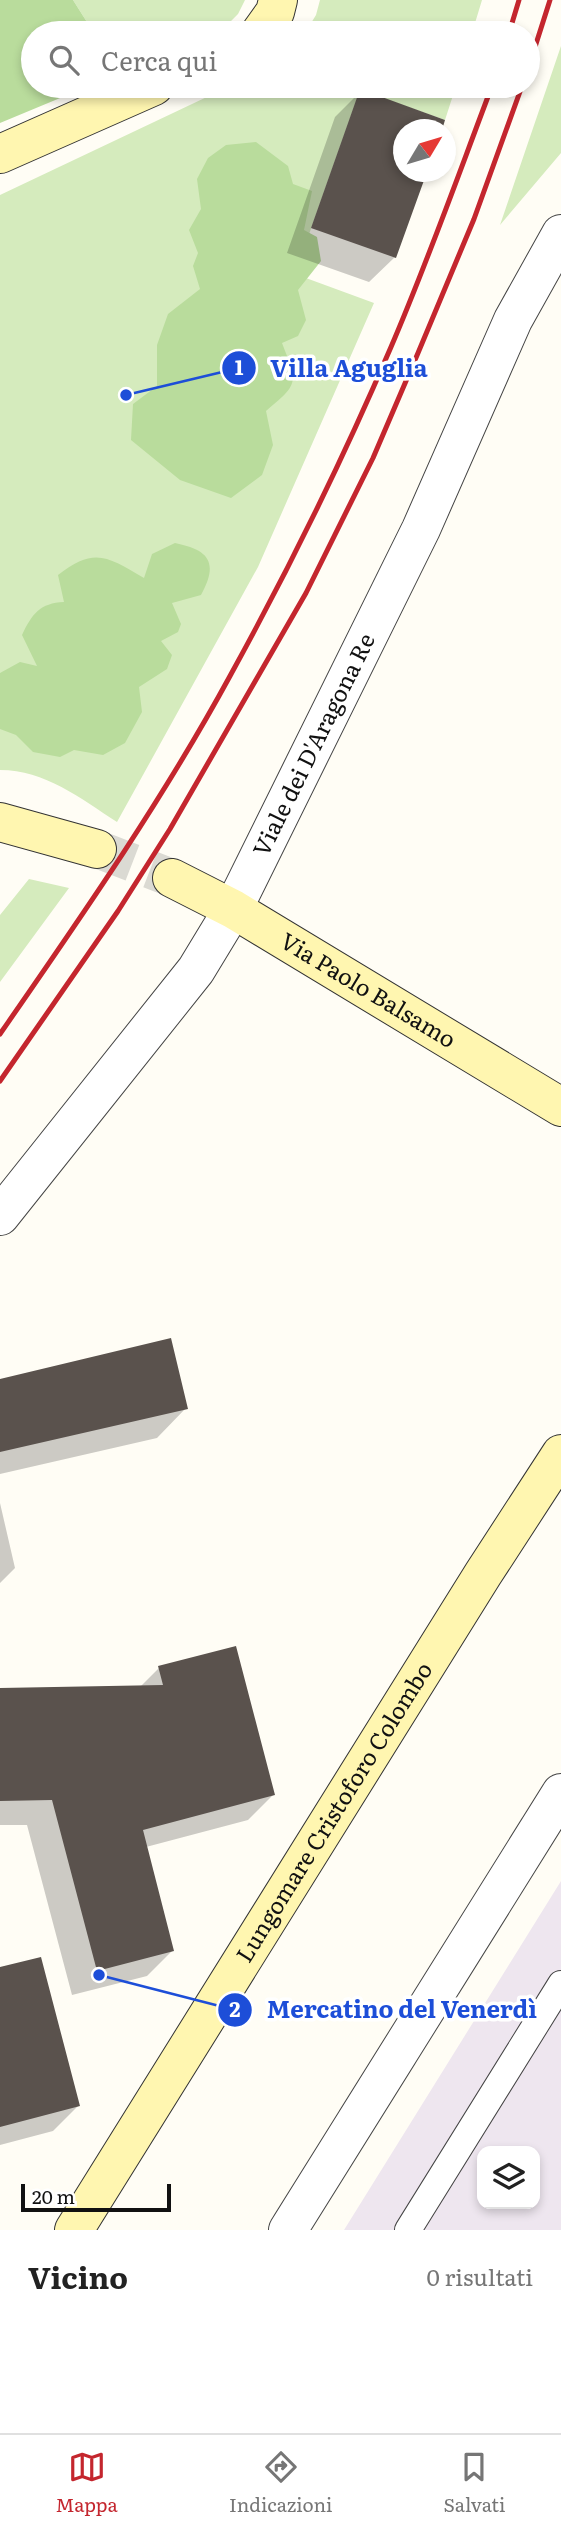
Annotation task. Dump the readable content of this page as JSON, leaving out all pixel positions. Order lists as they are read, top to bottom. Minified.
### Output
{"streets":{"street":["Viale dei D'Aragona Re","Via Paolo Balsamo","Lungomare Cristoforo Colombo"]},"crossings":[["Viale dei D'Aragona Re","Via Paolo Balsamo"]],"places":["Villa Aguglia","Mercatino del Venerdì"],"scale_bar":"20 m","north":"top right","page":{"search":"Cerca qui","scale":"20 m","heading":["Vicino","0 risultati"],"nav":["Mappa","Indicazioni","Salvati"]}}
